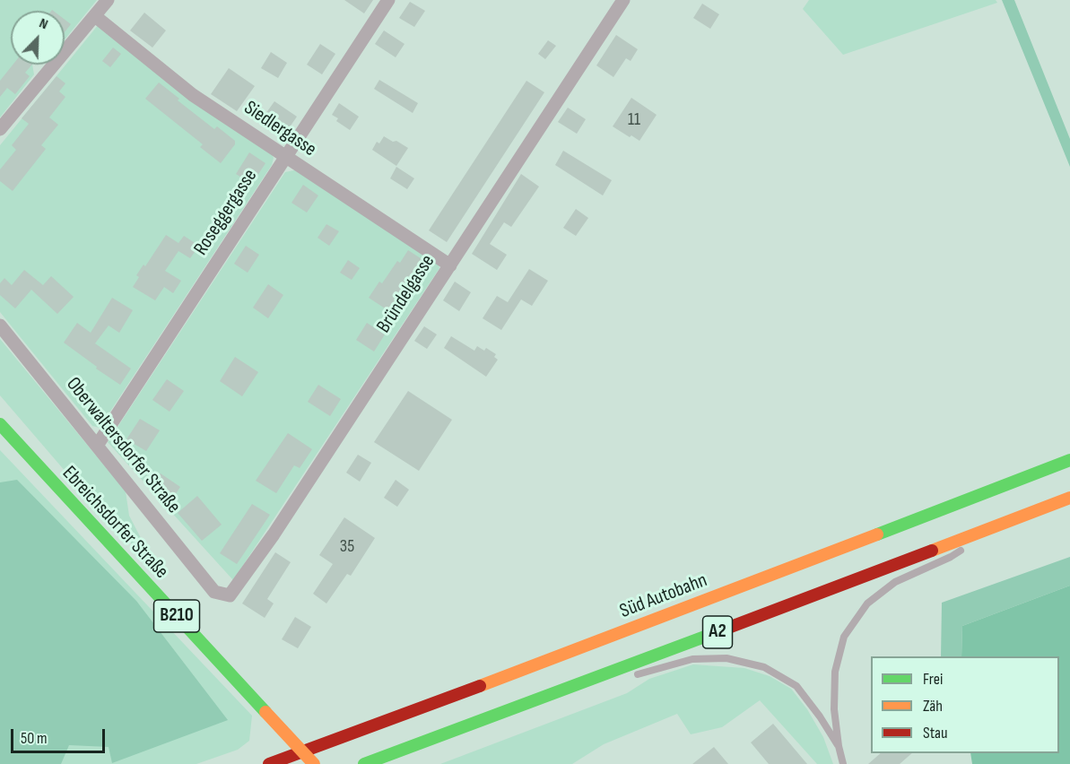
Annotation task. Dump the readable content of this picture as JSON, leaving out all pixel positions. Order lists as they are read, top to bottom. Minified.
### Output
{"streets":{"main road":["Ebreichsdorfer Straße","Süd Autobahn","B210","A2"],"street":["Siedlergasse","Roseggergasse","Bründelgasse","Oberwaltersdorfer Straße"]},"crossings":[["Siedlergasse","Roseggergasse"],["Siedlergasse","Bründelgasse"],["Roseggergasse","Oberwaltersdorfer Straße"],["Bründelgasse","Oberwaltersdorfer Straße"]],"house_numbers":["11","35"],"legend":["Frei","Zäh","Stau"],"scale_bar":"50 m","north":"top right"}
